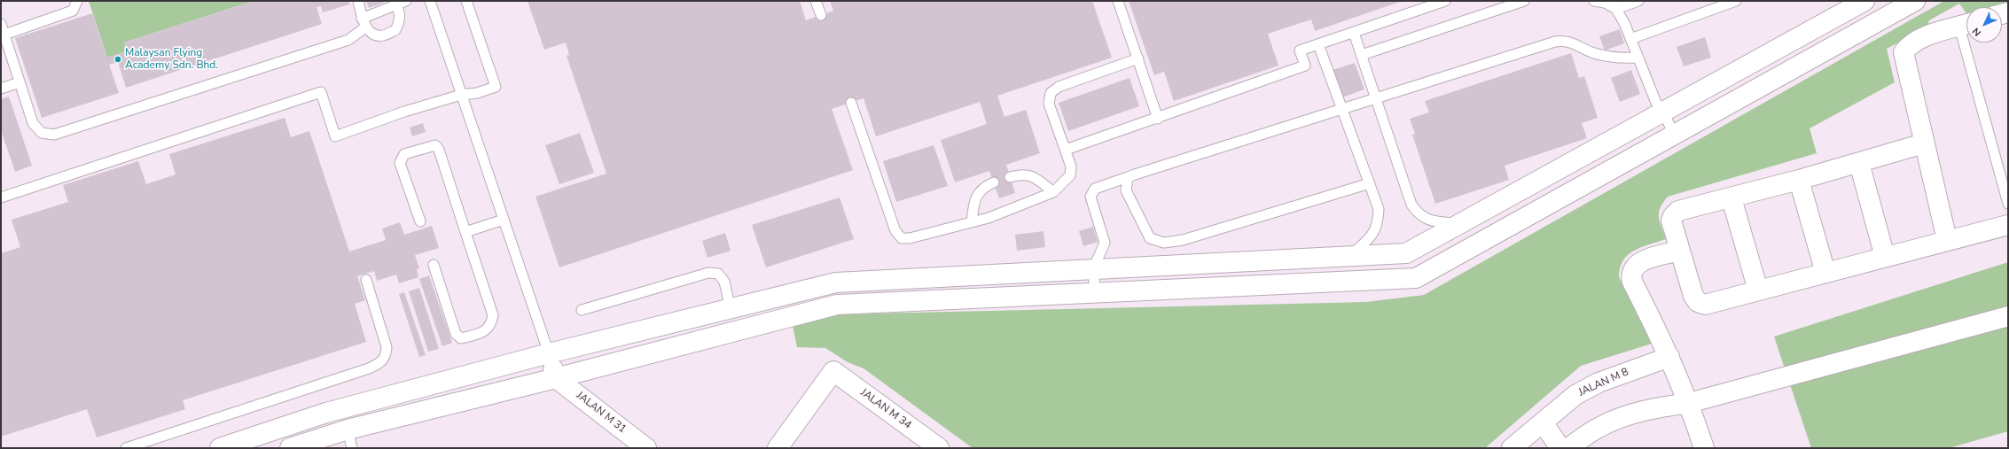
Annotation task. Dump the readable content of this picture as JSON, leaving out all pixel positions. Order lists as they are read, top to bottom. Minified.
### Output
{"streets":{"street":["JALAN M 8","JALAN M 34","JALAN M 31"]},"places":["Malaysan Flying Academy Sdn. Bhd."],"north":"bottom left"}
